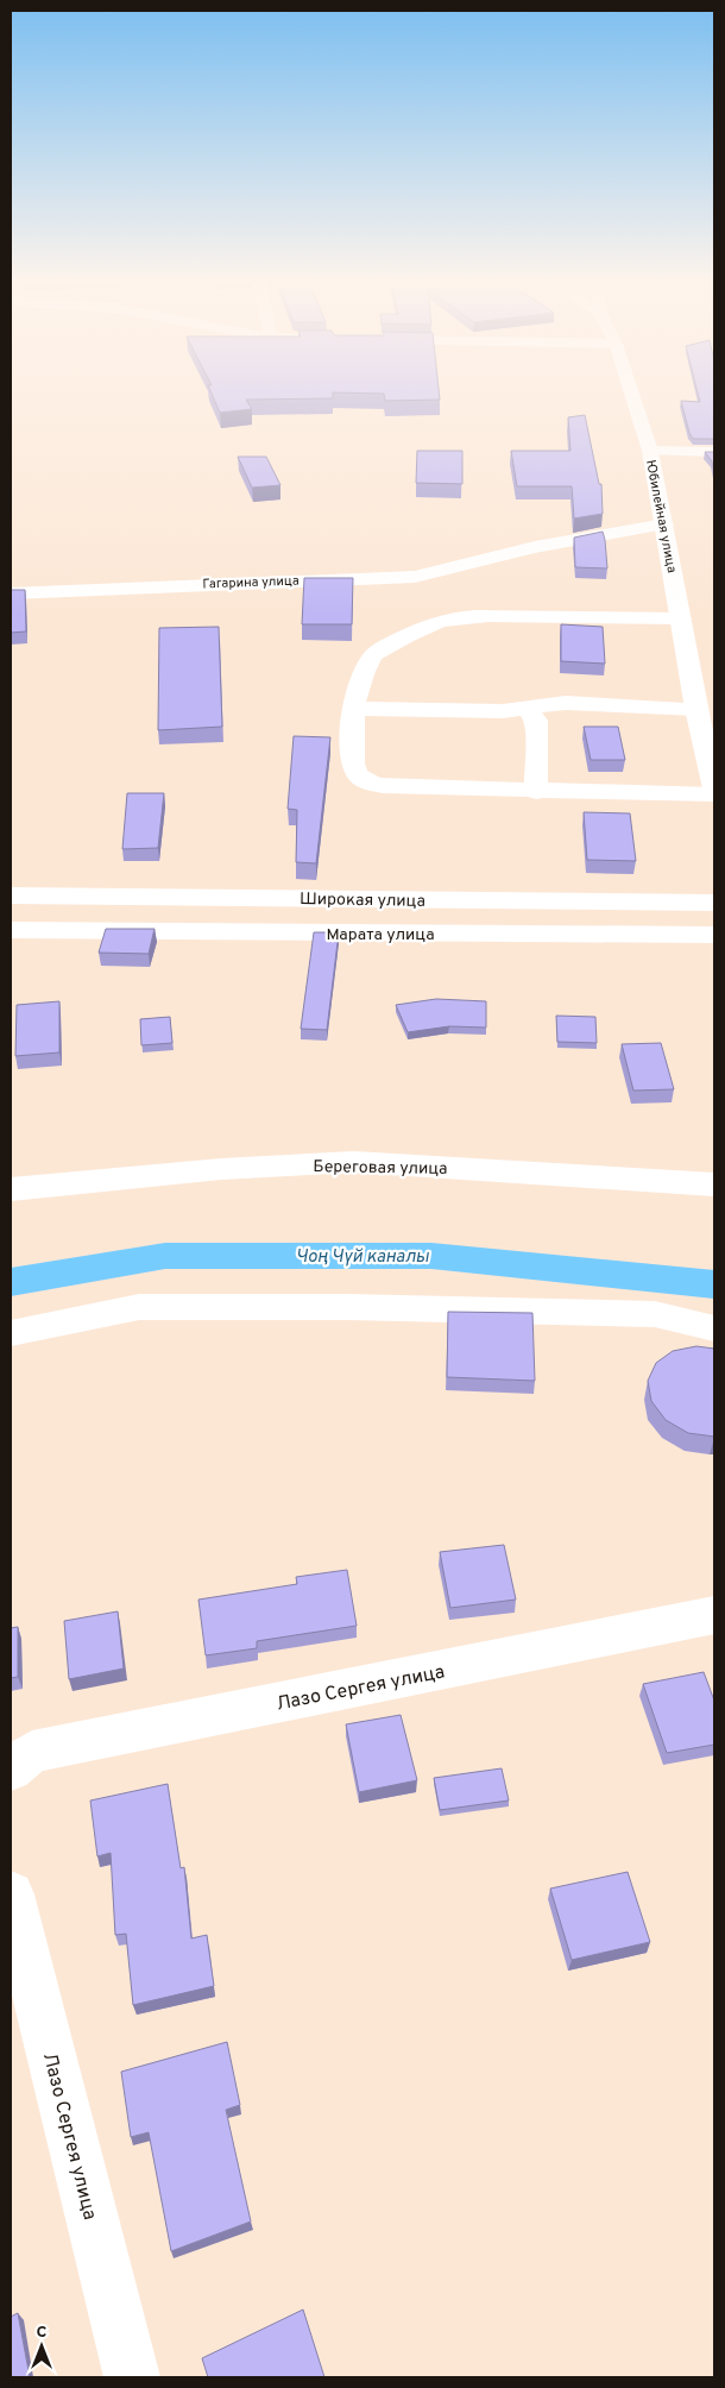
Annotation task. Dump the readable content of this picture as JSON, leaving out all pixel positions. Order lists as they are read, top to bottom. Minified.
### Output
{"streets":{"street":["Юбилейная улица","Гагарина улица","Широкая улица","Марата улица","Береговая улица","Лазо Сергея улица"]},"crossings":[["Юбилейная улица","Гагарина улица"]],"water":["Чоң Чүй каналы"],"north":"top"}
